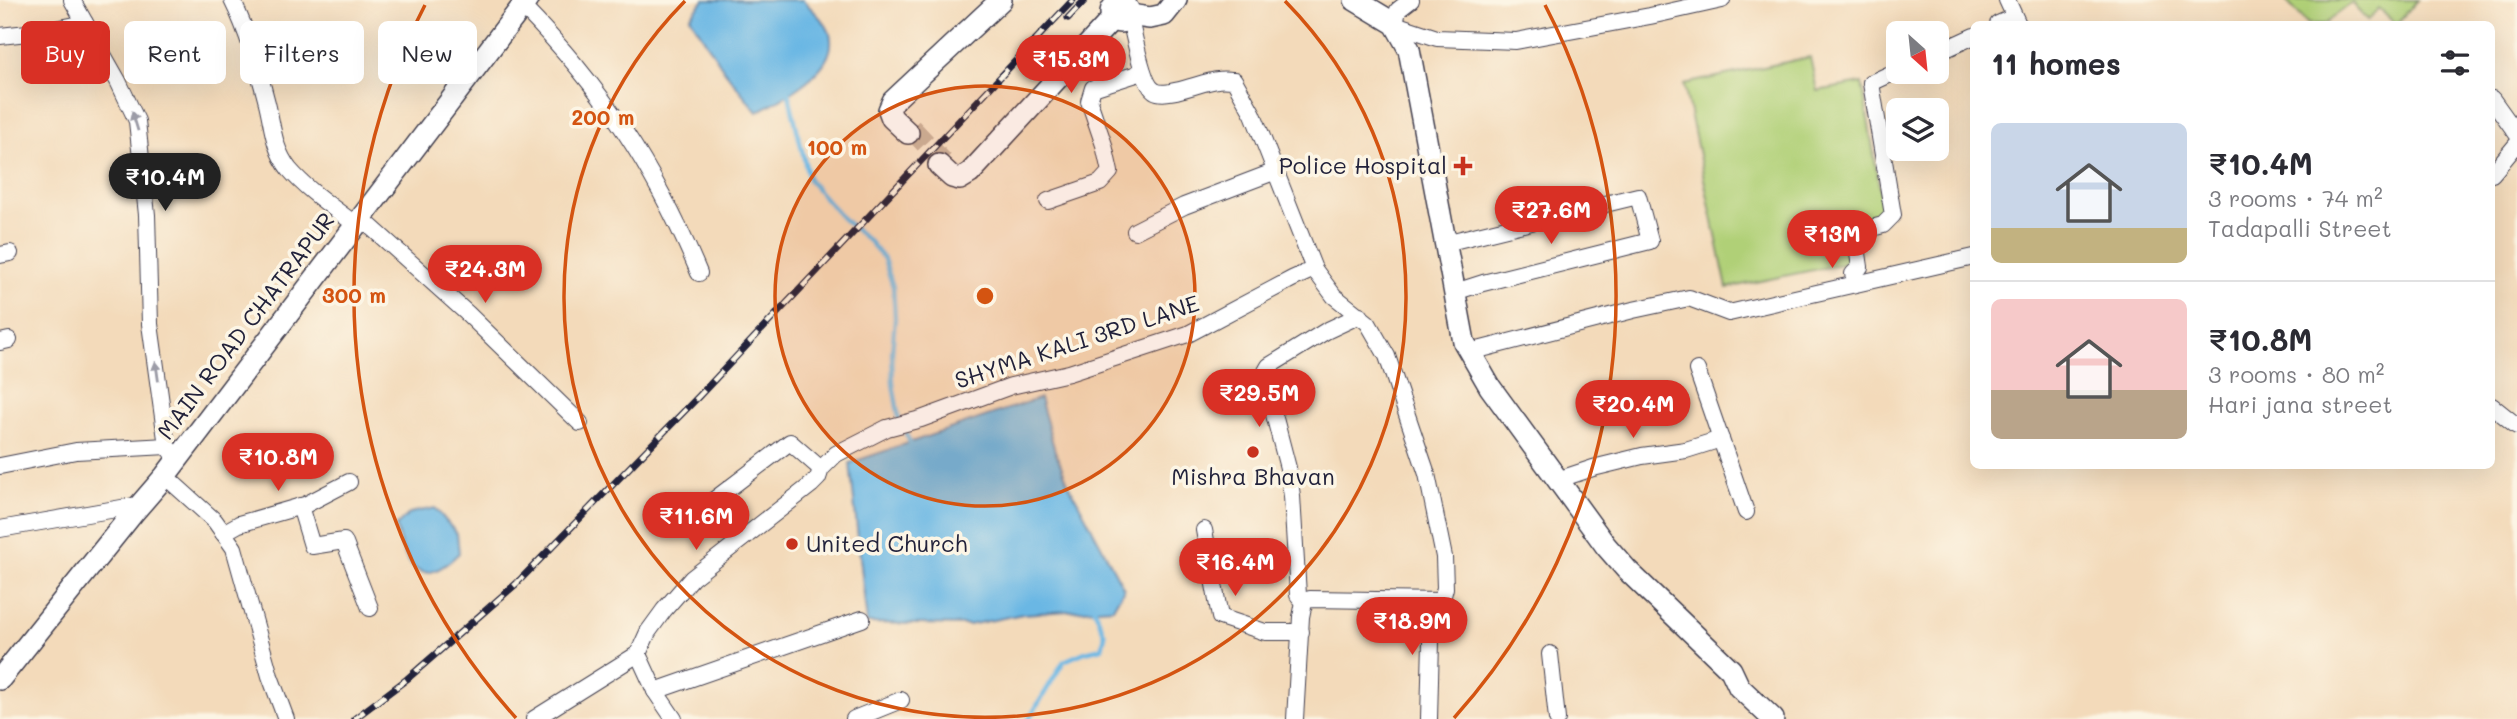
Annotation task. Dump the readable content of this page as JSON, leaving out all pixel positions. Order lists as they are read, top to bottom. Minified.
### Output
{"streets":{"street":["MAIN ROAD CHATRAPUR","SHYMA KALI 3RD LANE"]},"places":{"health":["Police Hospital"],"other":["Mishra Bhavan","United Church"]},"north":"bottom right","page":{"chip":["Buy","Rent","Filters","New"],"heading":"11 homes","price":["₹15.3M","₹10.4M","₹27.6M","₹13M","₹24.3M","₹29.5M","₹20.4M","₹10.8M","₹11.6M","₹16.4M","₹18.9M"],"list":[{"name":"₹10.4M","note":"3 rooms · 74 m² · Tadapalli Street"},{"name":"₹10.8M","note":"3 rooms · 80 m² · Hari jana street"}]},"rings":["200 m","100 m","300 m"]}
